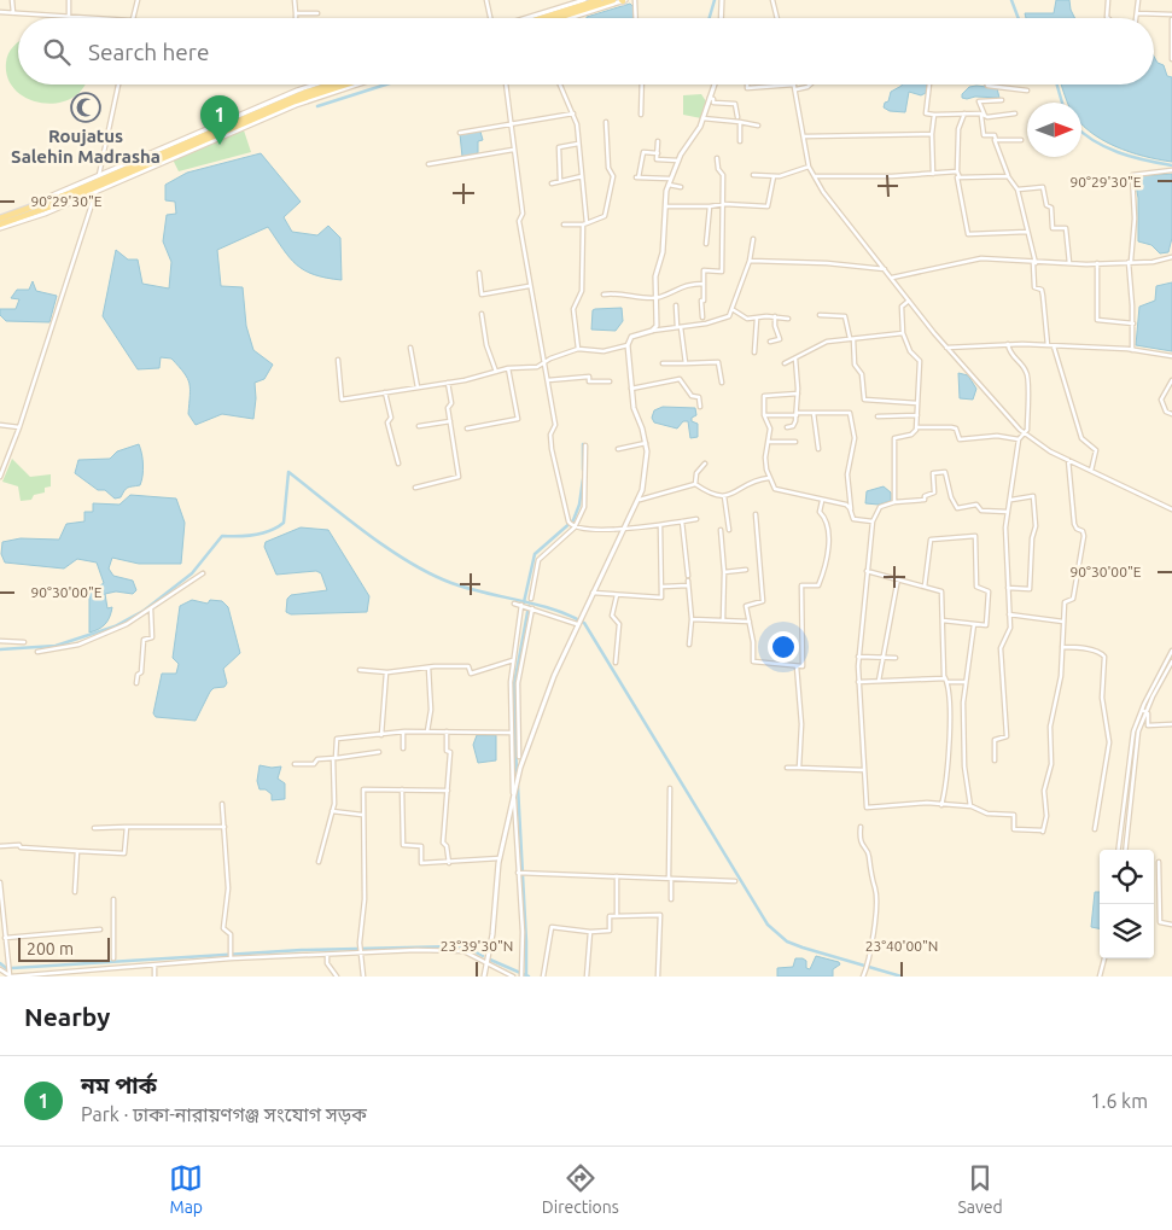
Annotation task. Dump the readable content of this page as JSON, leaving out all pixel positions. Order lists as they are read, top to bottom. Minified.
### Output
{"places":{"mosque":["Roujatus Salehin Madrasha"]},"scale_bar":"200 m","north":"right","page":{"search":"Search here","pins":"1","scale":"200 m","heading":"Nearby","list":[{"mark":"1","name":"নম পার্ক","note":"Park · ঢাকা-নারায়ণগঞ্জ সংযোগ সড়ক","value":"1.6 km"}],"nav":["Map","Directions","Saved"]},"coordinates":["90°29'30\"E","90°30'00\"E","23°39'30\"N","23°40'00\"N"]}
